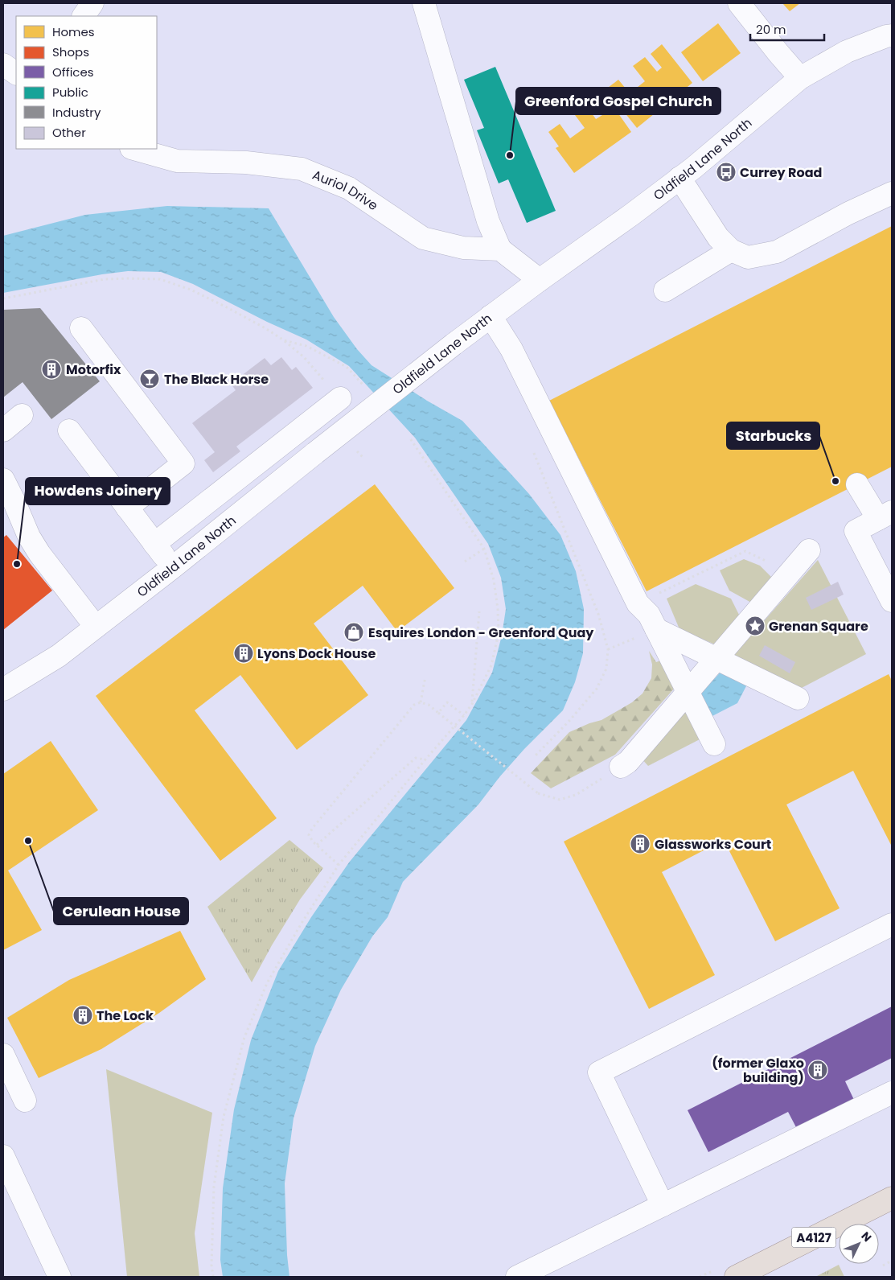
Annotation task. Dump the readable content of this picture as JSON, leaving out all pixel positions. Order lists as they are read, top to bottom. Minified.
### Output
{"streets":{"main road":["A4127"],"street":["Oldfield Lane North","Auriol Drive"]},"places":{"other":["Greenford Gospel Church","Starbucks","Howdens Joinery","Cerulean House"],"bus stop":["Currey Road"],"building":["Motorfix","Lyons Dock House","Glassworks Court","The Lock","(former Glaxo building)"],"bar":["The Black Horse"],"place":["Grenan Square"],"shop":["Esquires London - Greenford Quay"]},"legend":["Homes","Shops","Offices","Public","Industry","Other"],"scale_bar":"20 m","north":"top right"}
